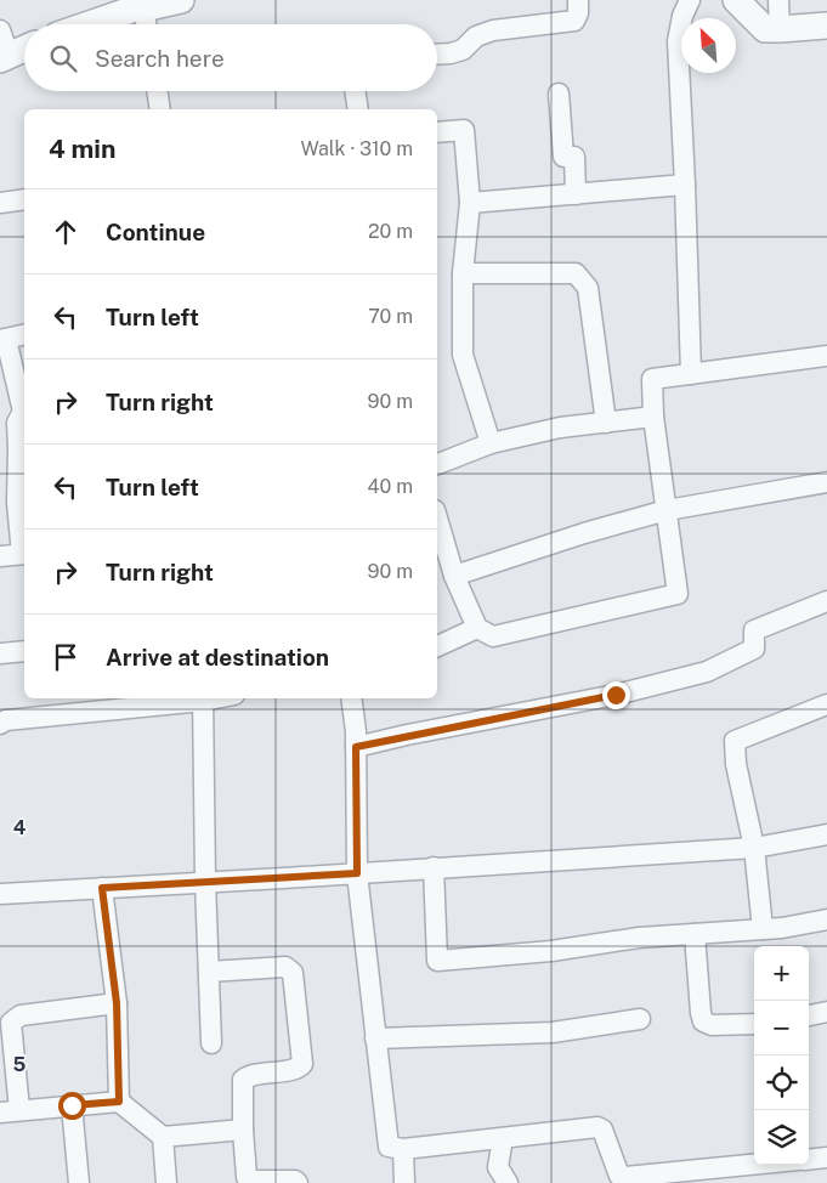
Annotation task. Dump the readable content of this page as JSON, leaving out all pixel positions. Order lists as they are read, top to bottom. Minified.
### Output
{"north":"top left","page":{"search":"Search here","heading":["4 min","Walk · 310 m"],"list":[["Continue","20 m"],["Turn left","70 m"],["Turn right","90 m"],["Turn left","40 m"],["Turn right","90 m"],"Arrive at destination"],"map_buttons":["+","−"]},"grid":{"rows":["4","5"]}}
